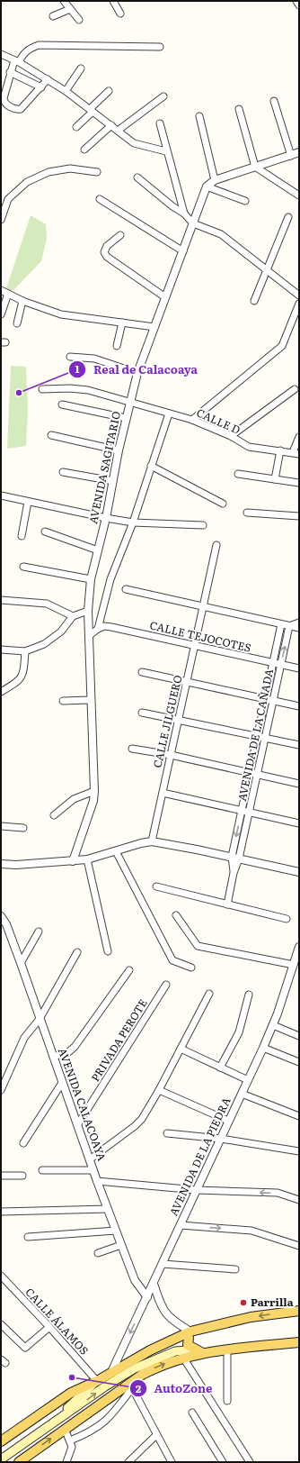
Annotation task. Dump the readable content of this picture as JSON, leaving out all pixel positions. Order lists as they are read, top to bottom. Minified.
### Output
{"streets":{"street":["CALLE D","AVENIDA SAGITARIO","CALLE TEJOCOTES","CALLE JILGUERO","AVENIDA DE LA CAÑADA","PRIVADA PEROTE","AVENIDA CALACOAYA","AVENIDA DE LA PIEDRA","CALLE ÁLAMOS"]},"crossings":[["CALLE D","AVENIDA SAGITARIO"],["CALLE TEJOCOTES","CALLE JILGUERO"],["CALLE TEJOCOTES","AVENIDA DE LA CAÑADA"],["PRIVADA PEROTE","AVENIDA CALACOAYA"],["AVENIDA CALACOAYA","AVENIDA DE LA PIEDRA"]],"places":["Real de Calacoaya","Parrilla","AutoZone"]}
